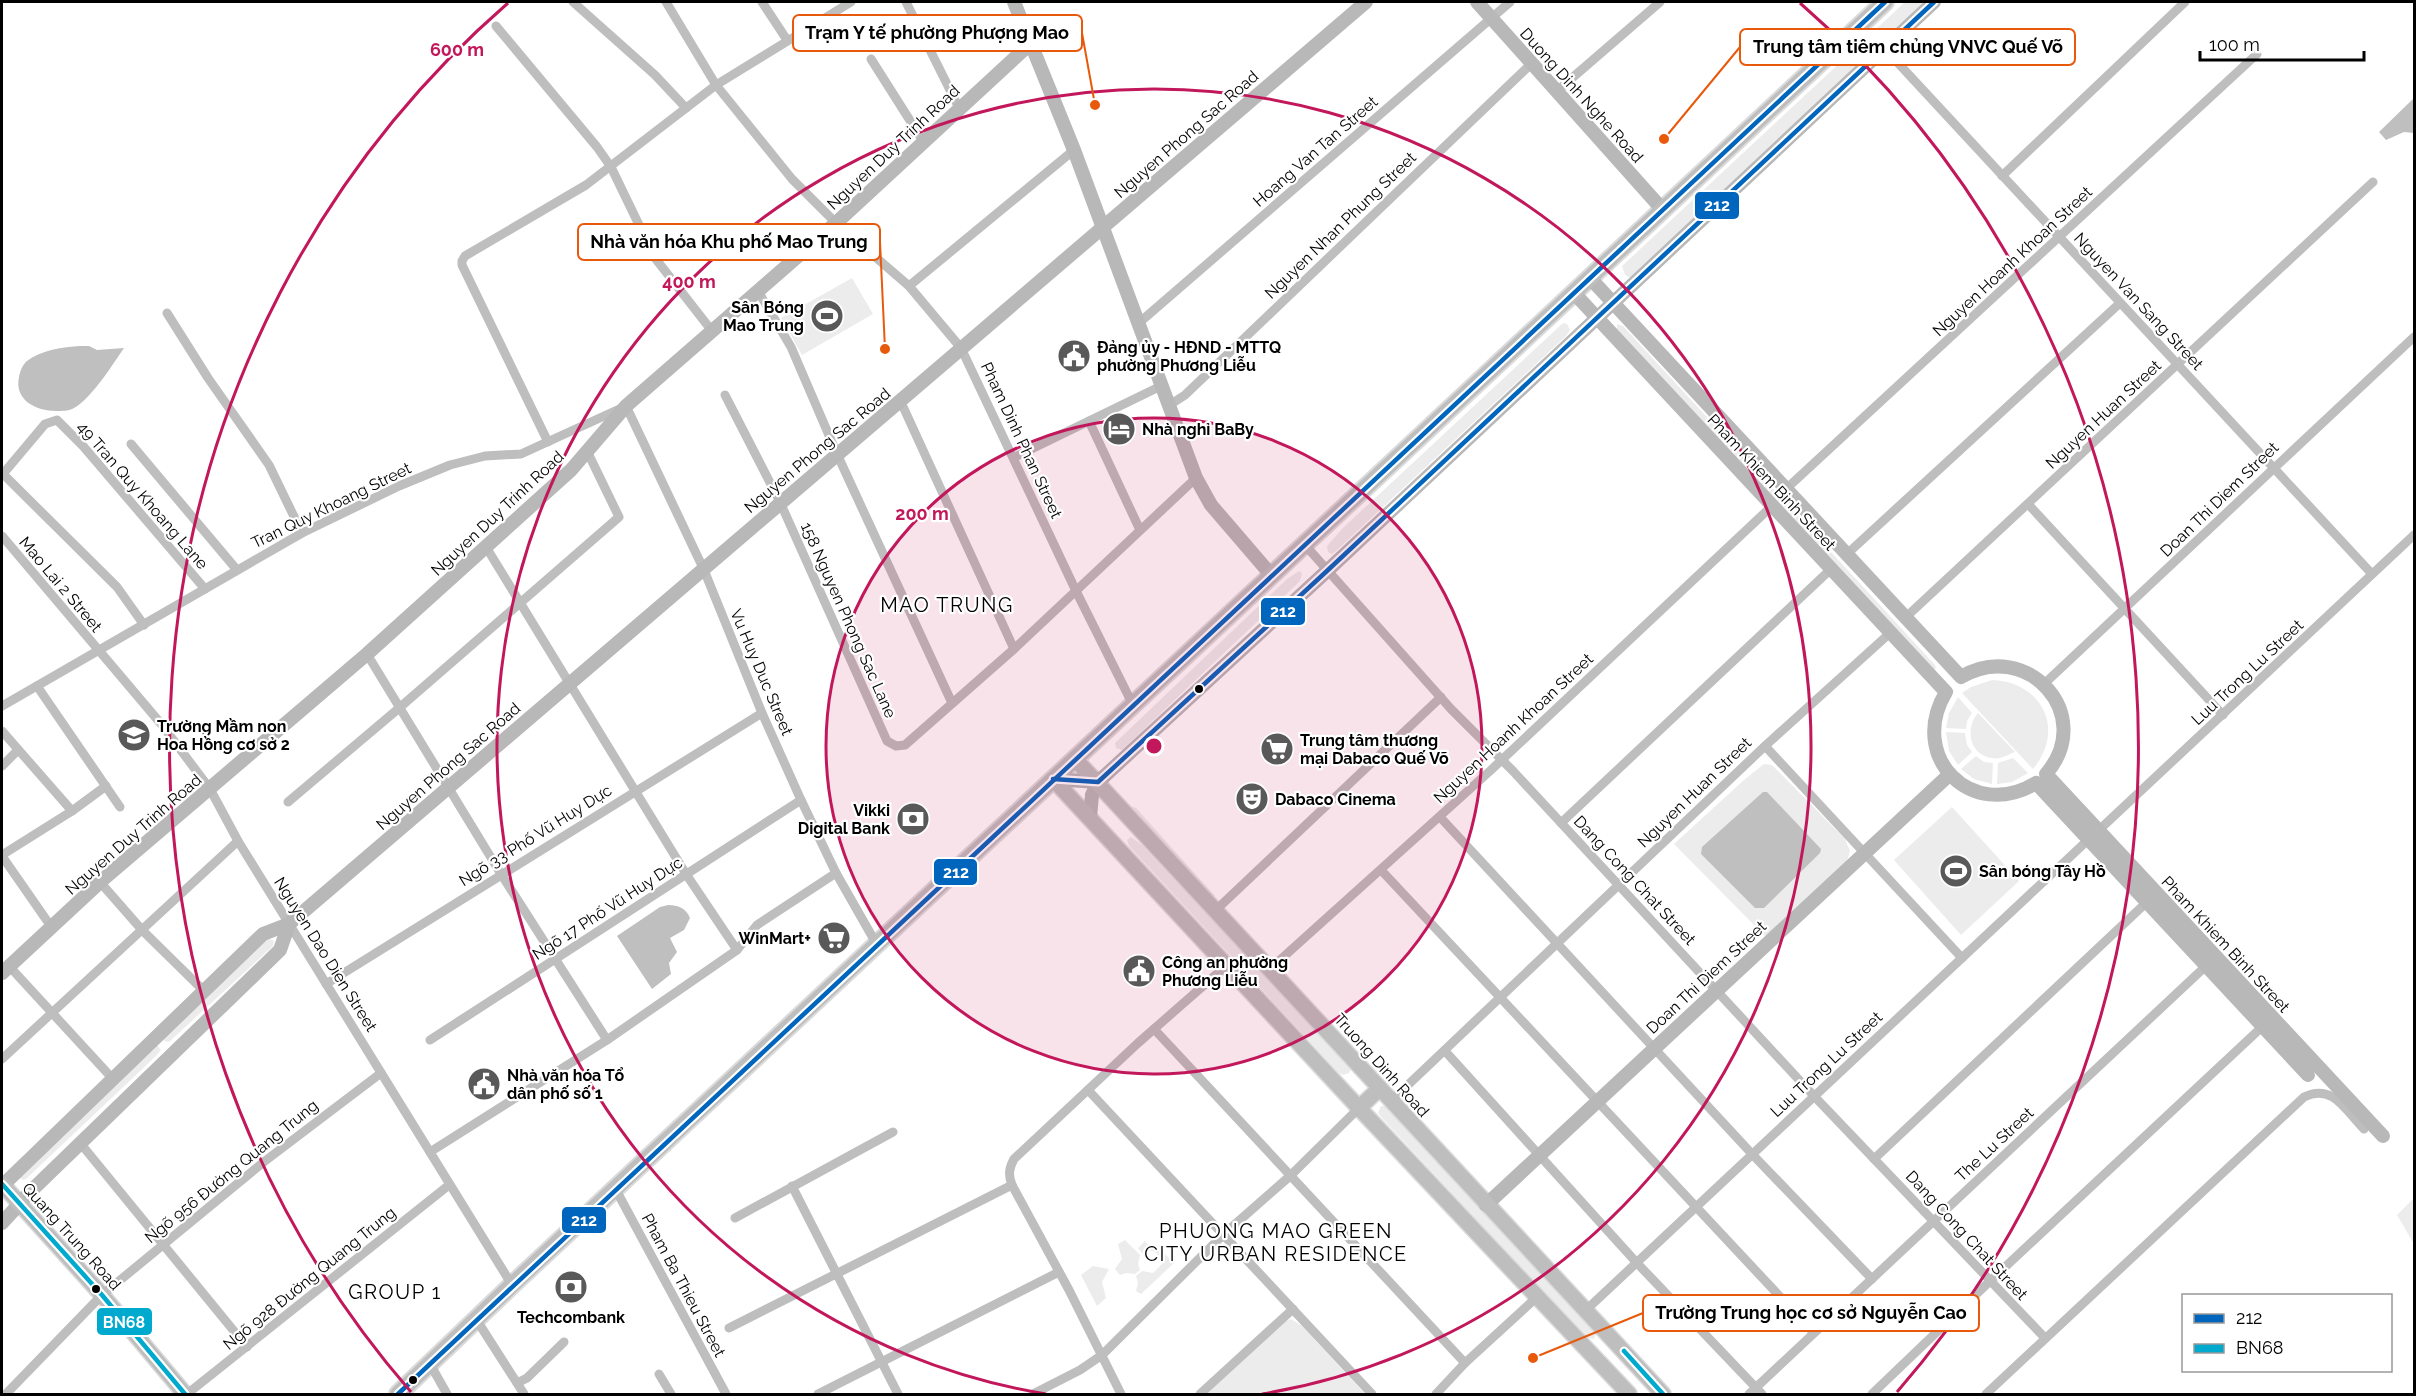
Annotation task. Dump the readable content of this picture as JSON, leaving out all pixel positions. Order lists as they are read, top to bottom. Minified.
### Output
{"streets":{"main road":["Truong Dinh Road","Quang Trung Road"],"street":["Duong Dinh Nghe Road","Nguyen Phong Sac Road","Nguyen Duy Trinh Road","Hoang Van Tan Street","Nguyen Nhan Phung Street","Nguyen Hoanh Khoan Street","Nguyen Van Sang Street","Nguyen Huan Street","Pham Dinh Phan Street","Pham Khiem Binh Street","49 Tran Quy Khoang Lane","Doan Thi Diem Street","Tran Quy Khoang Street","Mao Lai 2 Street","158 Nguyen Phong Sac Lane","Vu Huy Duc Street","Luu Trong Lu Street","Ngõ 33 Phố Vũ Huy Dực","Dang Cong Chat Street","Ngõ 17 Phố Vũ Huy Dực","Nguyen Dao Dien Street","The Lu Street","Ngõ 956 Đường Quang Trung","Ngõ 928 Đường Quang Trung","Pham Ba Thieu Street"]},"crossings":[["Duong Dinh Nghe Road","Hoang Van Tan Street"],["Duong Dinh Nghe Road","Nguyen Nhan Phung Street"],["Nguyen Phong Sac Road","Pham Dinh Phan Street"],["Nguyen Phong Sac Road","158 Nguyen Phong Sac Lane"],["Nguyen Phong Sac Road","Vu Huy Duc Street"],["Nguyen Phong Sac Road","Nguyen Dao Dien Street"],["Nguyen Phong Sac Road","Quang Trung Road"],["Nguyen Duy Trinh Road","Pham Dinh Phan Street"],["Nguyen Duy Trinh Road","Tran Quy Khoang Street"],["Nguyen Duy Trinh Road","Vu Huy Duc Street"],["Nguyen Duy Trinh Road","Nguyen Dao Dien Street"],["Nguyen Hoanh Khoan Street","Nguyen Van Sang Street"],["Nguyen Hoanh Khoan Street","Pham Khiem Binh Street"],["Nguyen Hoanh Khoan Street","Dang Cong Chat Street"],["Nguyen Hoanh Khoan Street","Truong Dinh Road"],["Nguyen Van Sang Street","Nguyen Huan Street"],["Nguyen Van Sang Street","Doan Thi Diem Street"],["Nguyen Van Sang Street","Luu Trong Lu Street"],["Nguyen Huan Street","Pham Khiem Binh Street"],["Nguyen Huan Street","Dang Cong Chat Street"],["Nguyen Huan Street","Truong Dinh Road"],["Pham Khiem Binh Street","Doan Thi Diem Street"],["Pham Khiem Binh Street","Luu Trong Lu Street"],["Pham Khiem Binh Street","The Lu Street"],["49 Tran Quy Khoang Lane","Tran Quy Khoang Street"],["Doan Thi Diem Street","Dang Cong Chat Street"],["Doan Thi Diem Street","Truong Dinh Road"],["Tran Quy Khoang Street","Mao Lai 2 Street"],["Tran Quy Khoang Street","Vu Huy Duc Street"],["Tran Quy Khoang Street","Nguyen Dao Dien Street"],["Mao Lai 2 Street","Nguyen Dao Dien Street"],["Vu Huy Duc Street","Ngõ 33 Phố Vũ Huy Dực"],["Vu Huy Duc Street","Ngõ 17 Phố Vũ Huy Dực"],["Luu Trong Lu Street","Dang Cong Chat Street"],["Luu Trong Lu Street","Truong Dinh Road"],["Ngõ 33 Phố Vũ Huy Dực","Nguyen Dao Dien Street"],["Dang Cong Chat Street","The Lu Street"],["Nguyen Dao Dien Street","Ngõ 956 Đường Quang Trung"],["Nguyen Dao Dien Street","Ngõ 928 Đường Quang Trung"],["Ngõ 956 Đường Quang Trung","Quang Trung Road"],["Quang Trung Road","Ngõ 928 Đường Quang Trung"]],"districts":["MAO TRUNG","PHUONG MAO GREEN CITY URBAN RESIDENCE","GROUP 1"],"places":{"other":["Trạm Y tế phường Phượng Mao","Trung tâm tiêm chủng VNVC Quế Võ","Nhà văn hóa Khu phố Mao Trung","Trường Trung học cơ sở Nguyễn Cao"],"sports":["Sân Bóng Mao Trung","Sân bóng Tây Hồ"],"public building":["Đảng ủy - HĐND - MTTQ phường Phương Liễu","Công an phường Phương Liễu","Nhà văn hóa Tổ dân phố số 1"],"hotel":["Nhà nghỉ BaBy"],"school or university":["Trường Mầm non Hoa Hồng cơ sở 2"],"supermarket":["Trung tâm thương mại Dabaco Quế Võ","WinMart+"],"theatre":["Dabaco Cinema"],"bank":["Vikki Digital Bank","Techcombank"]},"lines":["transit line 212","transit line BN68"],"legend":["212","BN68"],"scale_bar":"100 m","rings":["600 m","400 m","200 m"]}
